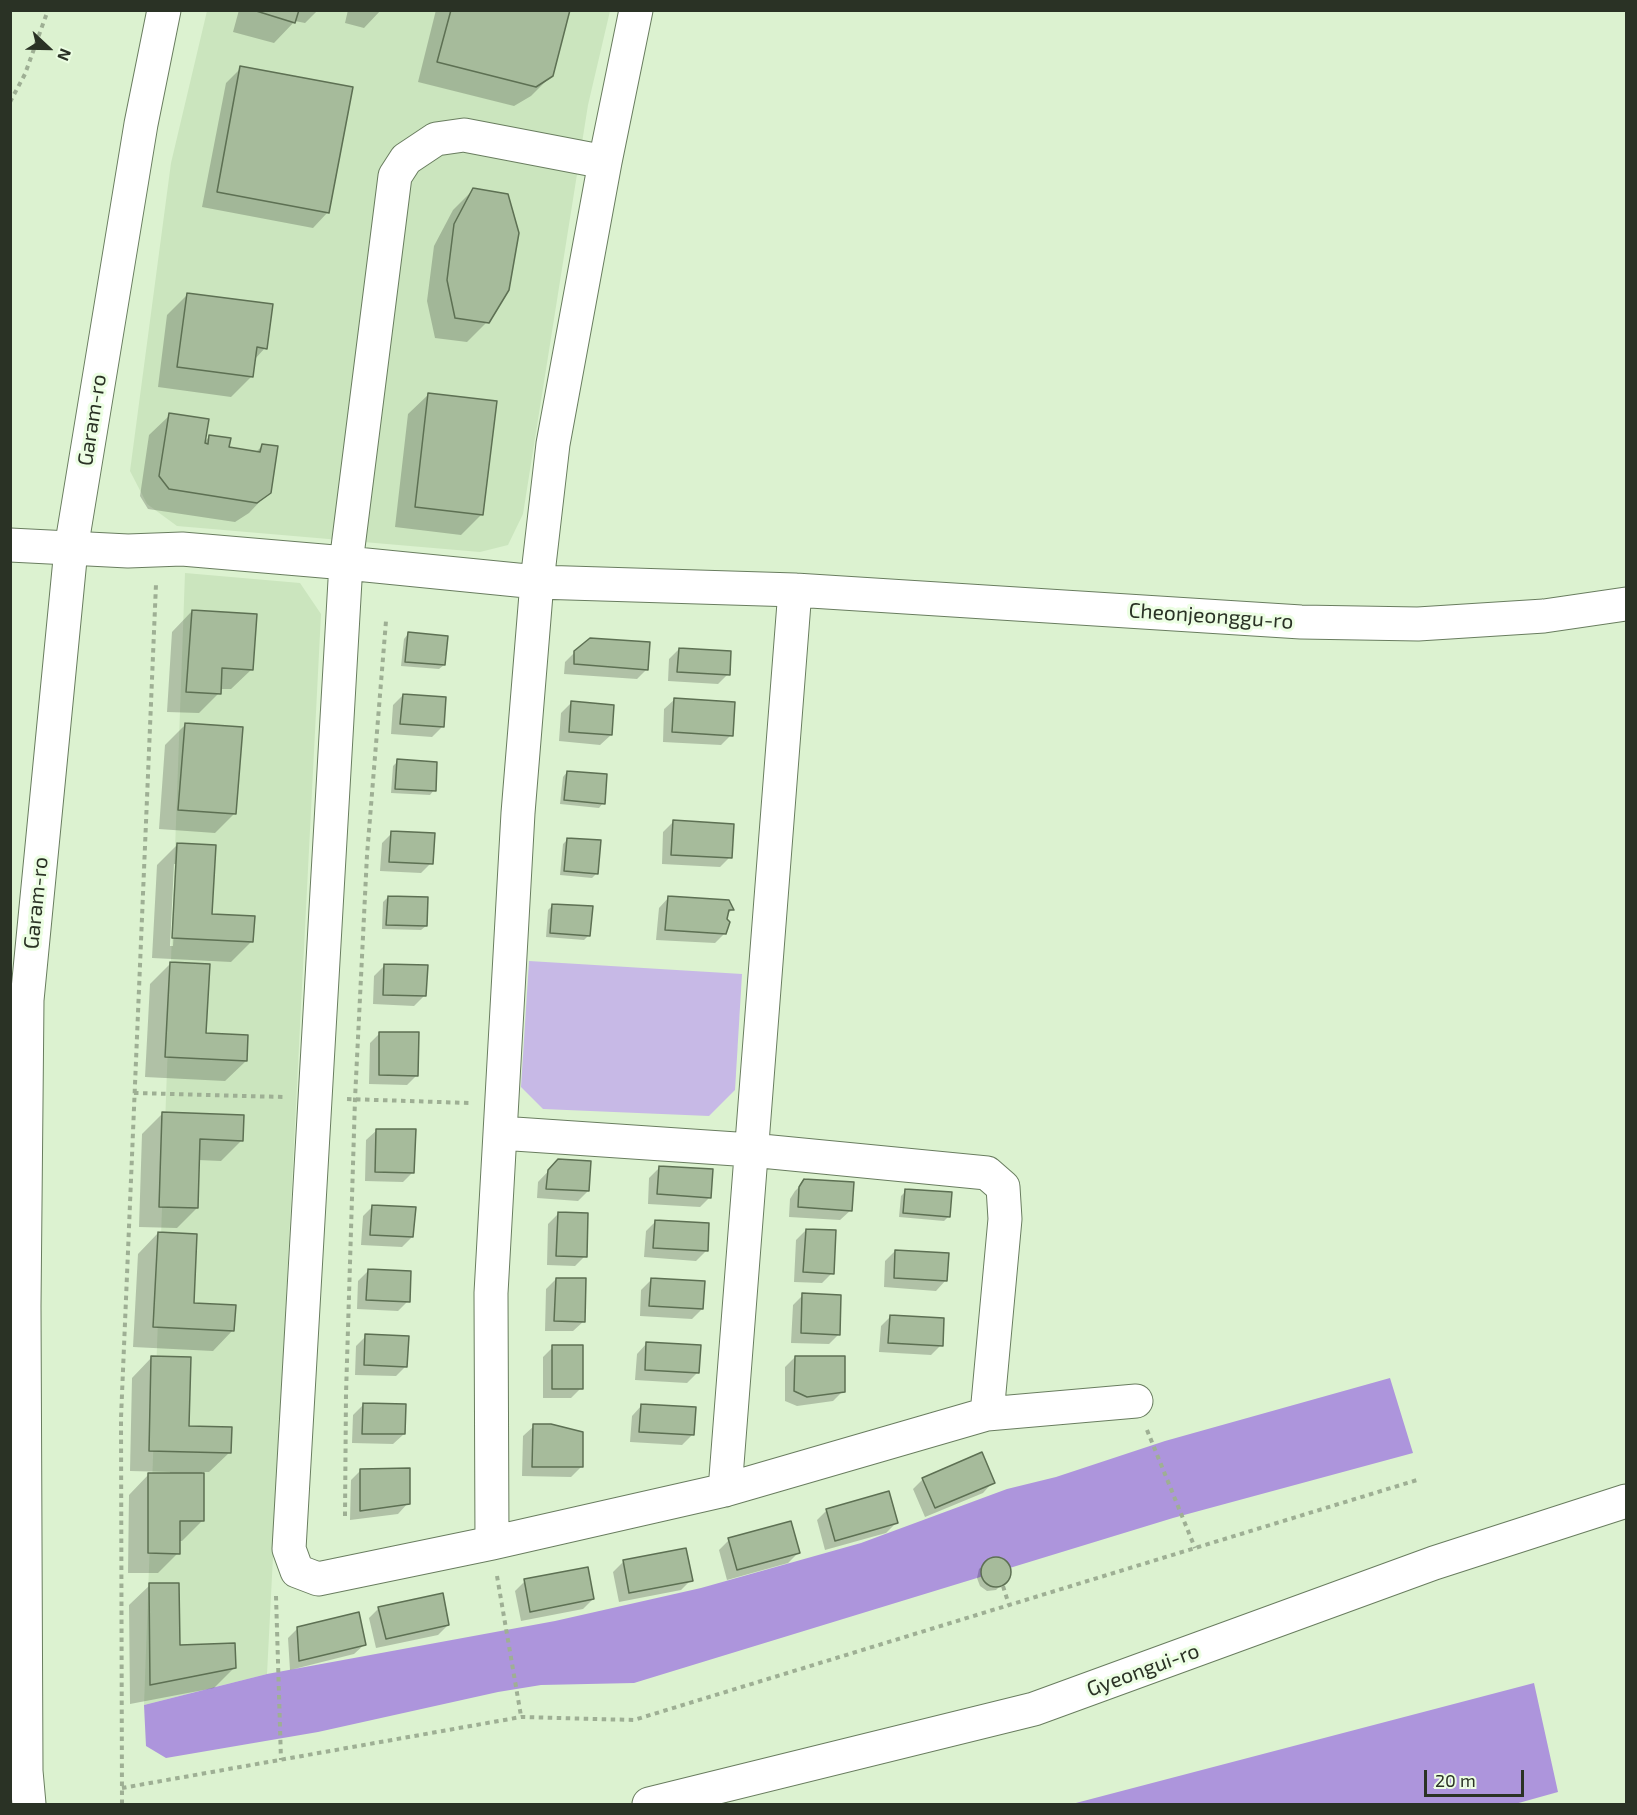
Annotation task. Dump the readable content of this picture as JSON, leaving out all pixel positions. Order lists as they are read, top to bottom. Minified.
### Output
{"streets":{"street":["Garam-ro","Cheonjeonggu-ro","Gyeongui-ro"]},"crossings":[["Garam-ro","Cheonjeonggu-ro"]],"scale_bar":"20 m","north":"right"}
